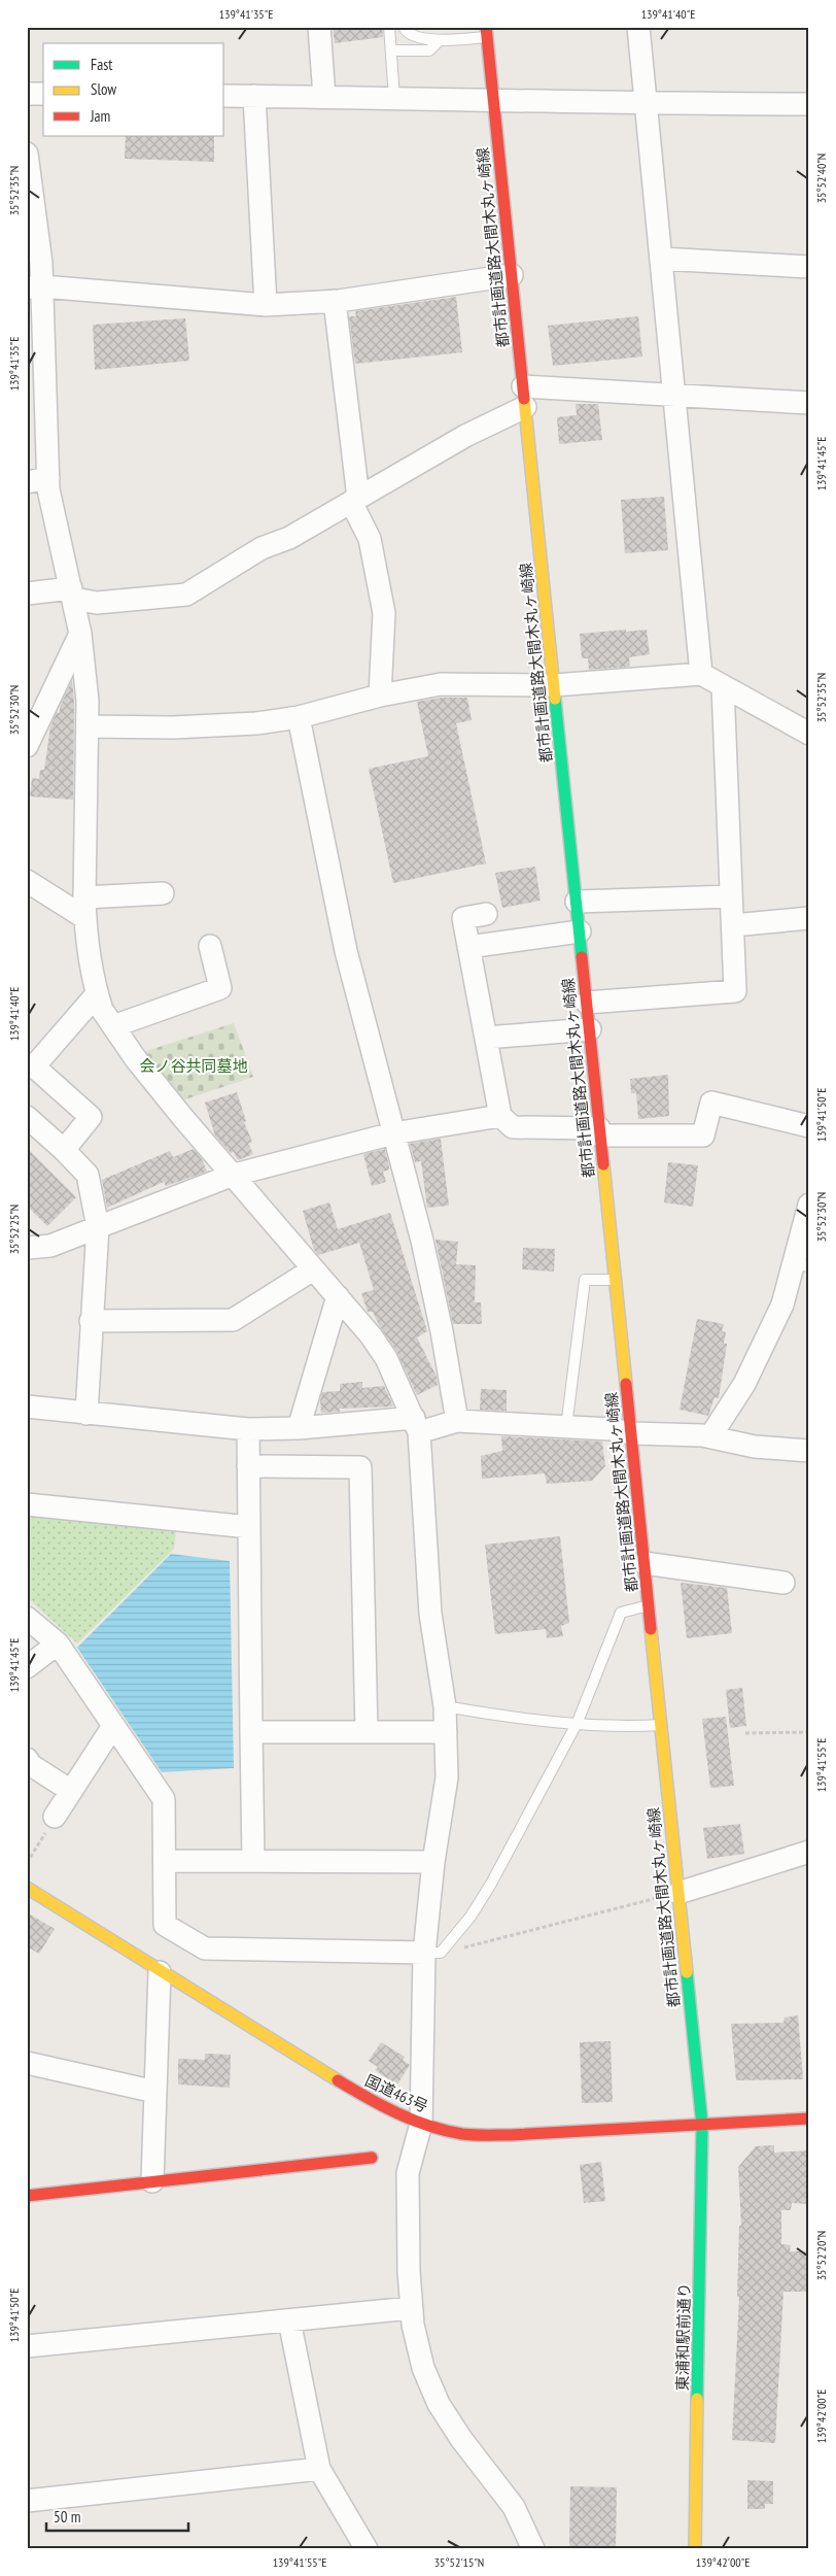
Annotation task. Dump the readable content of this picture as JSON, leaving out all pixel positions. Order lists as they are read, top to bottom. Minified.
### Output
{"streets":{"main road":["都市計画道路大間木丸ヶ崎線","国道463号","東浦和駅前通り"]},"crossings":[["都市計画道路大間木丸ヶ崎線","国道463号"],["都市計画道路大間木丸ヶ崎線","東浦和駅前通り"],["国道463号","東浦和駅前通り"]],"parks":["会ノ谷共同墓地"],"legend":["Fast","Slow","Jam"],"scale_bar":"50 m","coordinates":["139°41'35\"E","139°41'40\"E","35°52'40\"N","35°52'35\"N","139°41'45\"E","35°52'30\"N","139°41'50\"E","35°52'25\"N","139°41'55\"E","35°52'20\"N","139°42'00\"E","35°52'15\"N"]}
